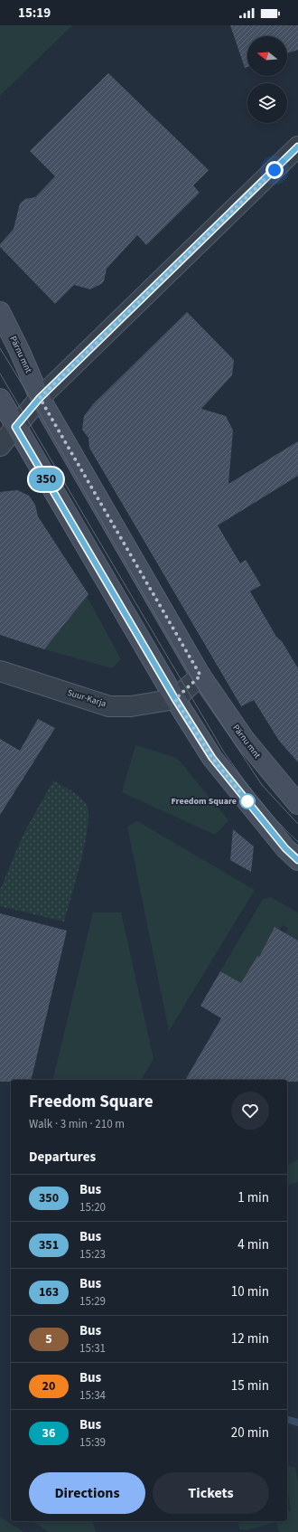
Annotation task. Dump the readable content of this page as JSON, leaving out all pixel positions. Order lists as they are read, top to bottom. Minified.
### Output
{"streets":{"main road":["Pärnu mnt"],"street":["Suur-Karja"]},"places":["Freedom Square"],"lines":["bus line 350"],"north":"left","page":{"status":"15:19","on_map":"350","heading":[["Freedom Square","Walk · 3 min · 210 m"],"Departures"],"list":[{"mark":"350","name":"Bus","note":"15:20","value":"1 min"},{"mark":"351","name":"Bus","note":"15:23","value":"4 min"},{"mark":"163","name":"Bus","note":"15:29","value":"10 min"},{"mark":"5","name":"Bus","note":"15:31","value":"12 min"},{"mark":"20","name":"Bus","note":"15:34","value":"15 min"},{"mark":"36","name":"Bus","note":"15:39","value":"20 min"}],"buttons":["Directions","Tickets"]}}
